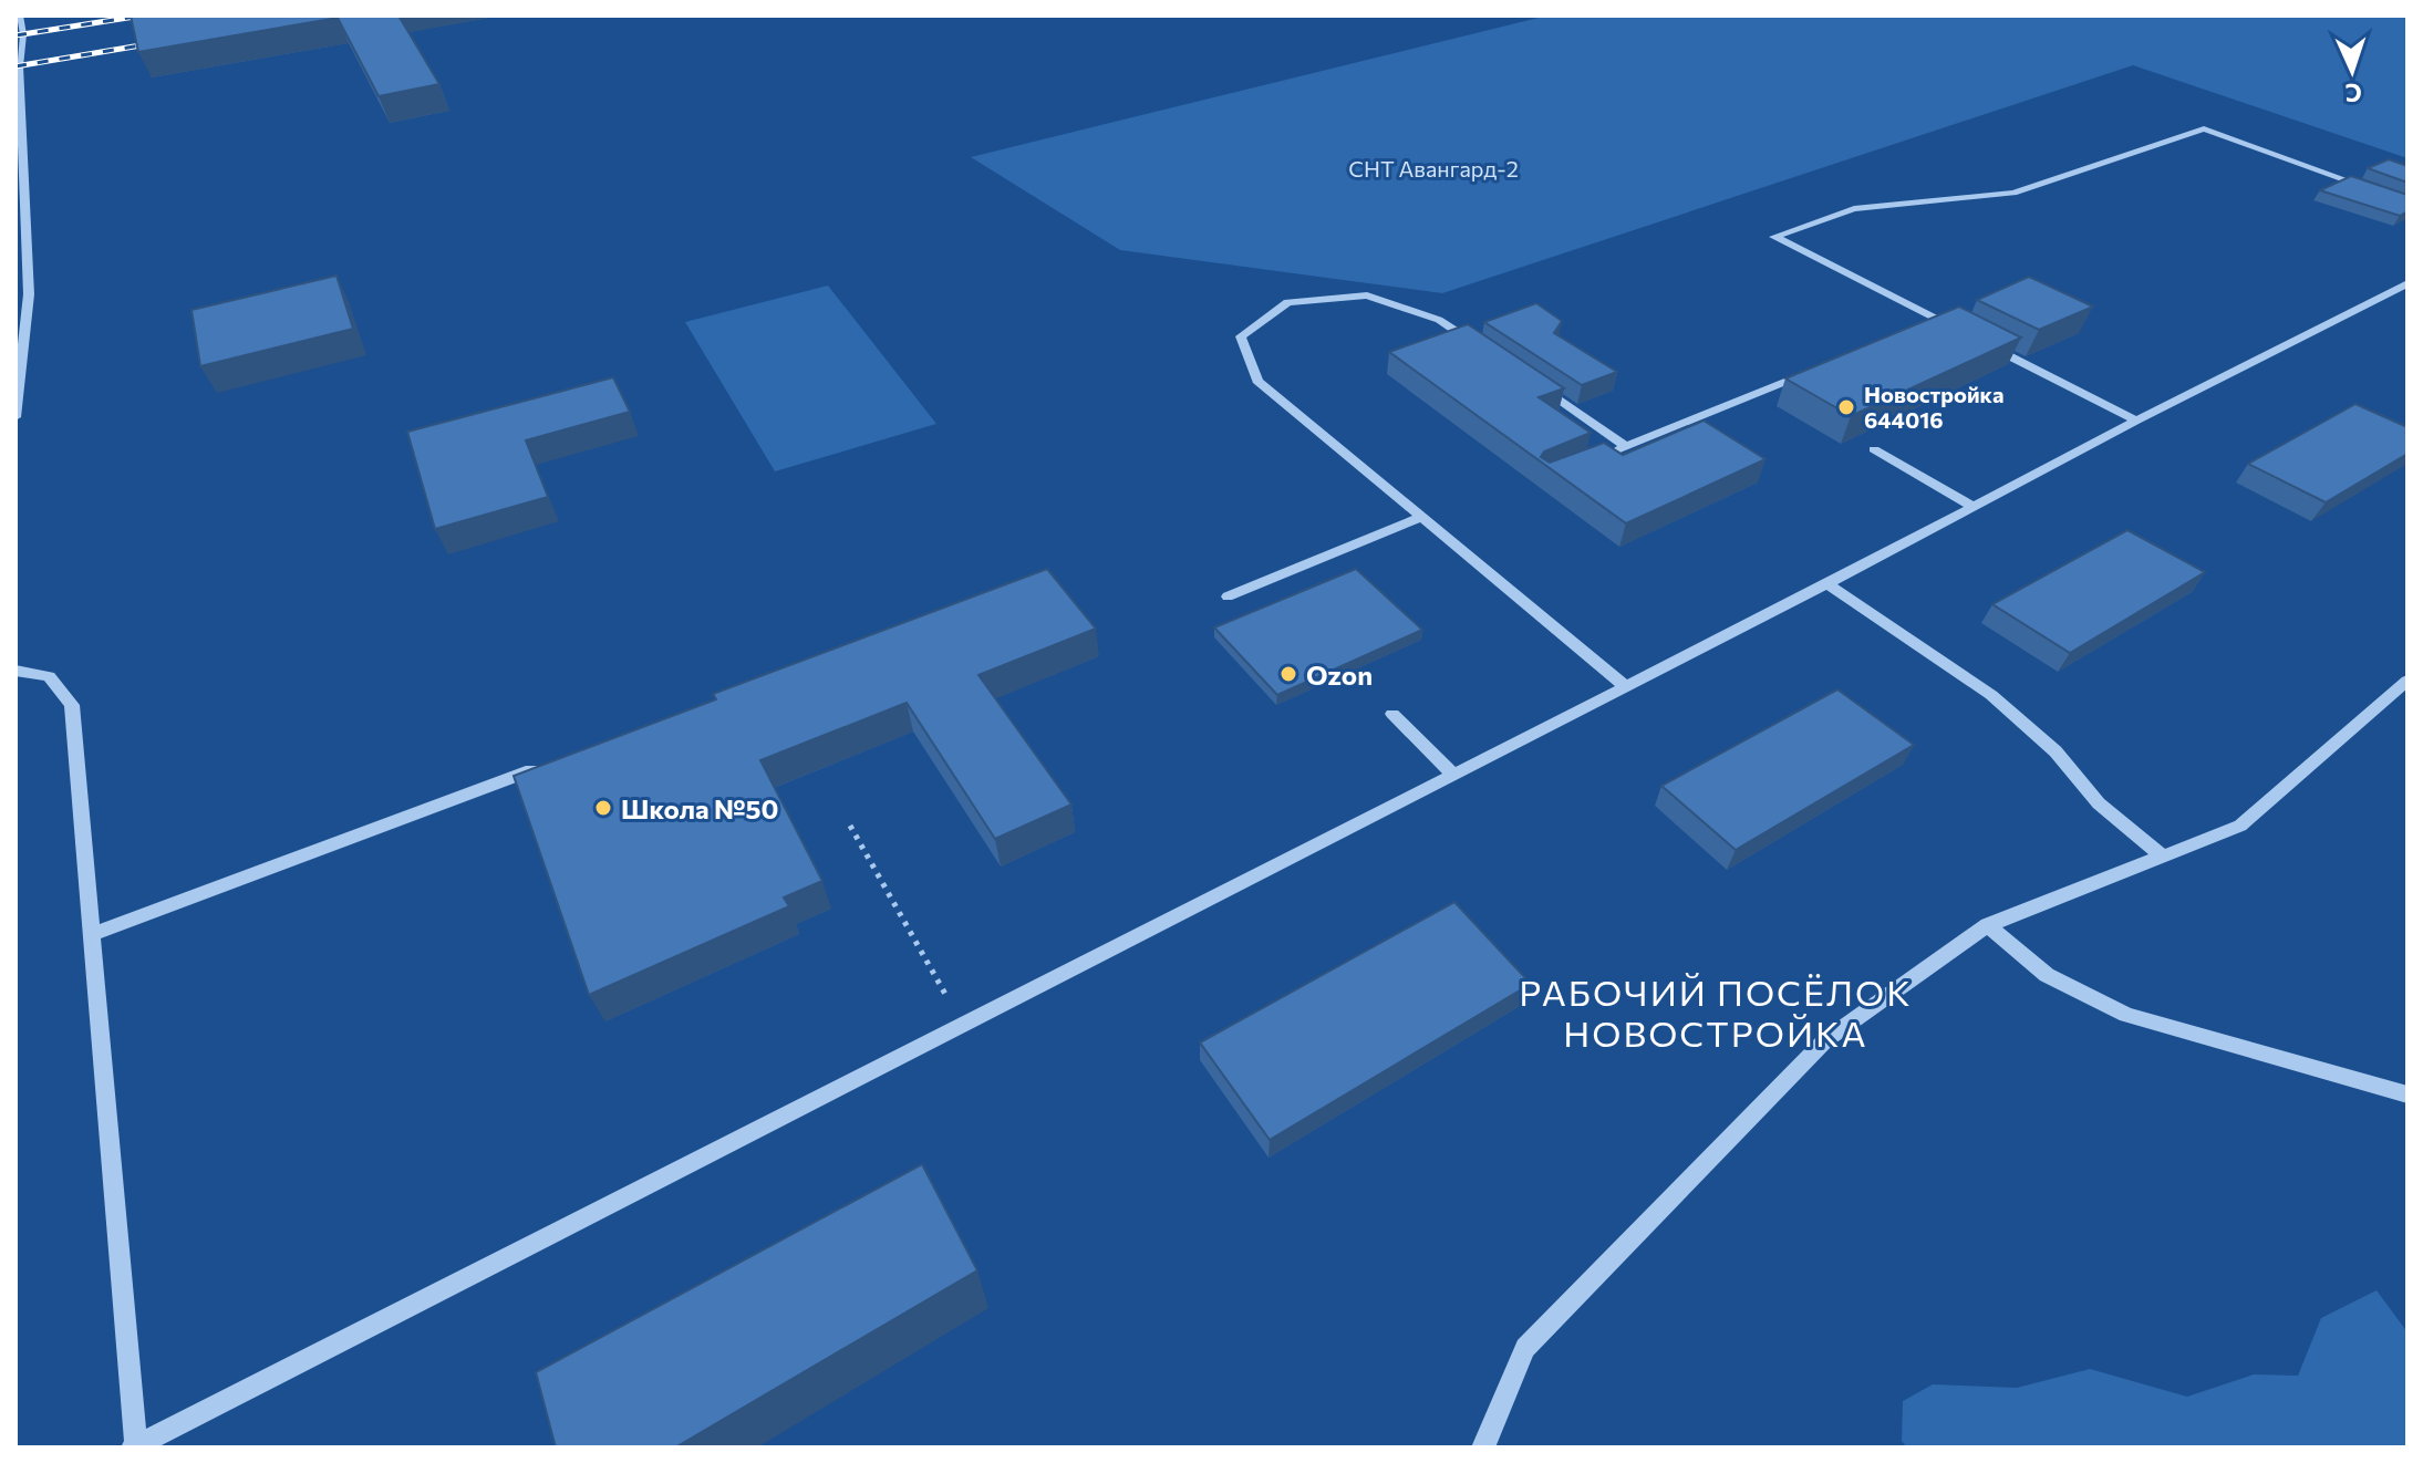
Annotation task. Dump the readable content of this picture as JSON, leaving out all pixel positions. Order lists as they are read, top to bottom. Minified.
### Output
{"districts":["РАБОЧИЙ ПОСЁЛОК НОВОСТРОЙКА"],"parks":["СНТ Авангард-2"],"places":["Новостройка 644016","Ozon","Школа №50"],"north":"bottom"}
